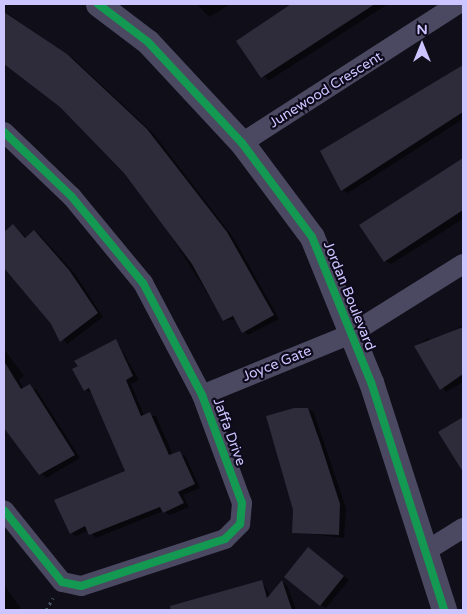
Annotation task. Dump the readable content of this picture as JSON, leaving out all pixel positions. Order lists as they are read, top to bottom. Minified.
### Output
{"streets":{"street":["Junewood Crescent","Jordan Boulevard","Joyce Gate","Jaffa Drive"]},"crossings":[["Junewood Crescent","Jordan Boulevard"],["Jordan Boulevard","Joyce Gate"],["Joyce Gate","Jaffa Drive"]],"north":"top"}
